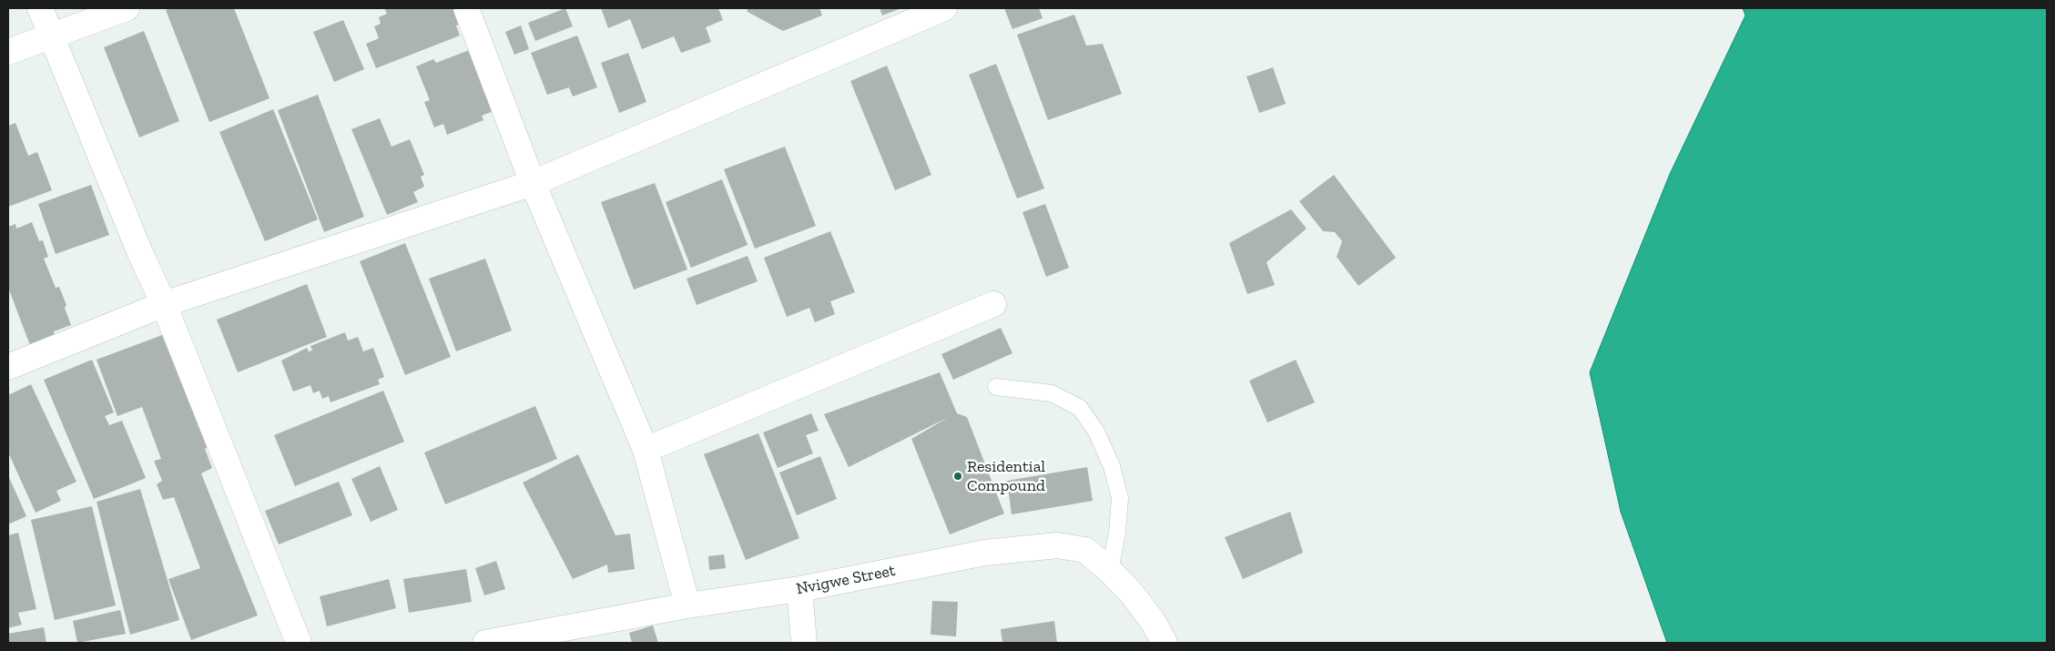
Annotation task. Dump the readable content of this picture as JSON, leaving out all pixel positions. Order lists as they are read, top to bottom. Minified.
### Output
{"streets":{"street":["Nvigwe Street"]},"places":["Residential Compound"]}
